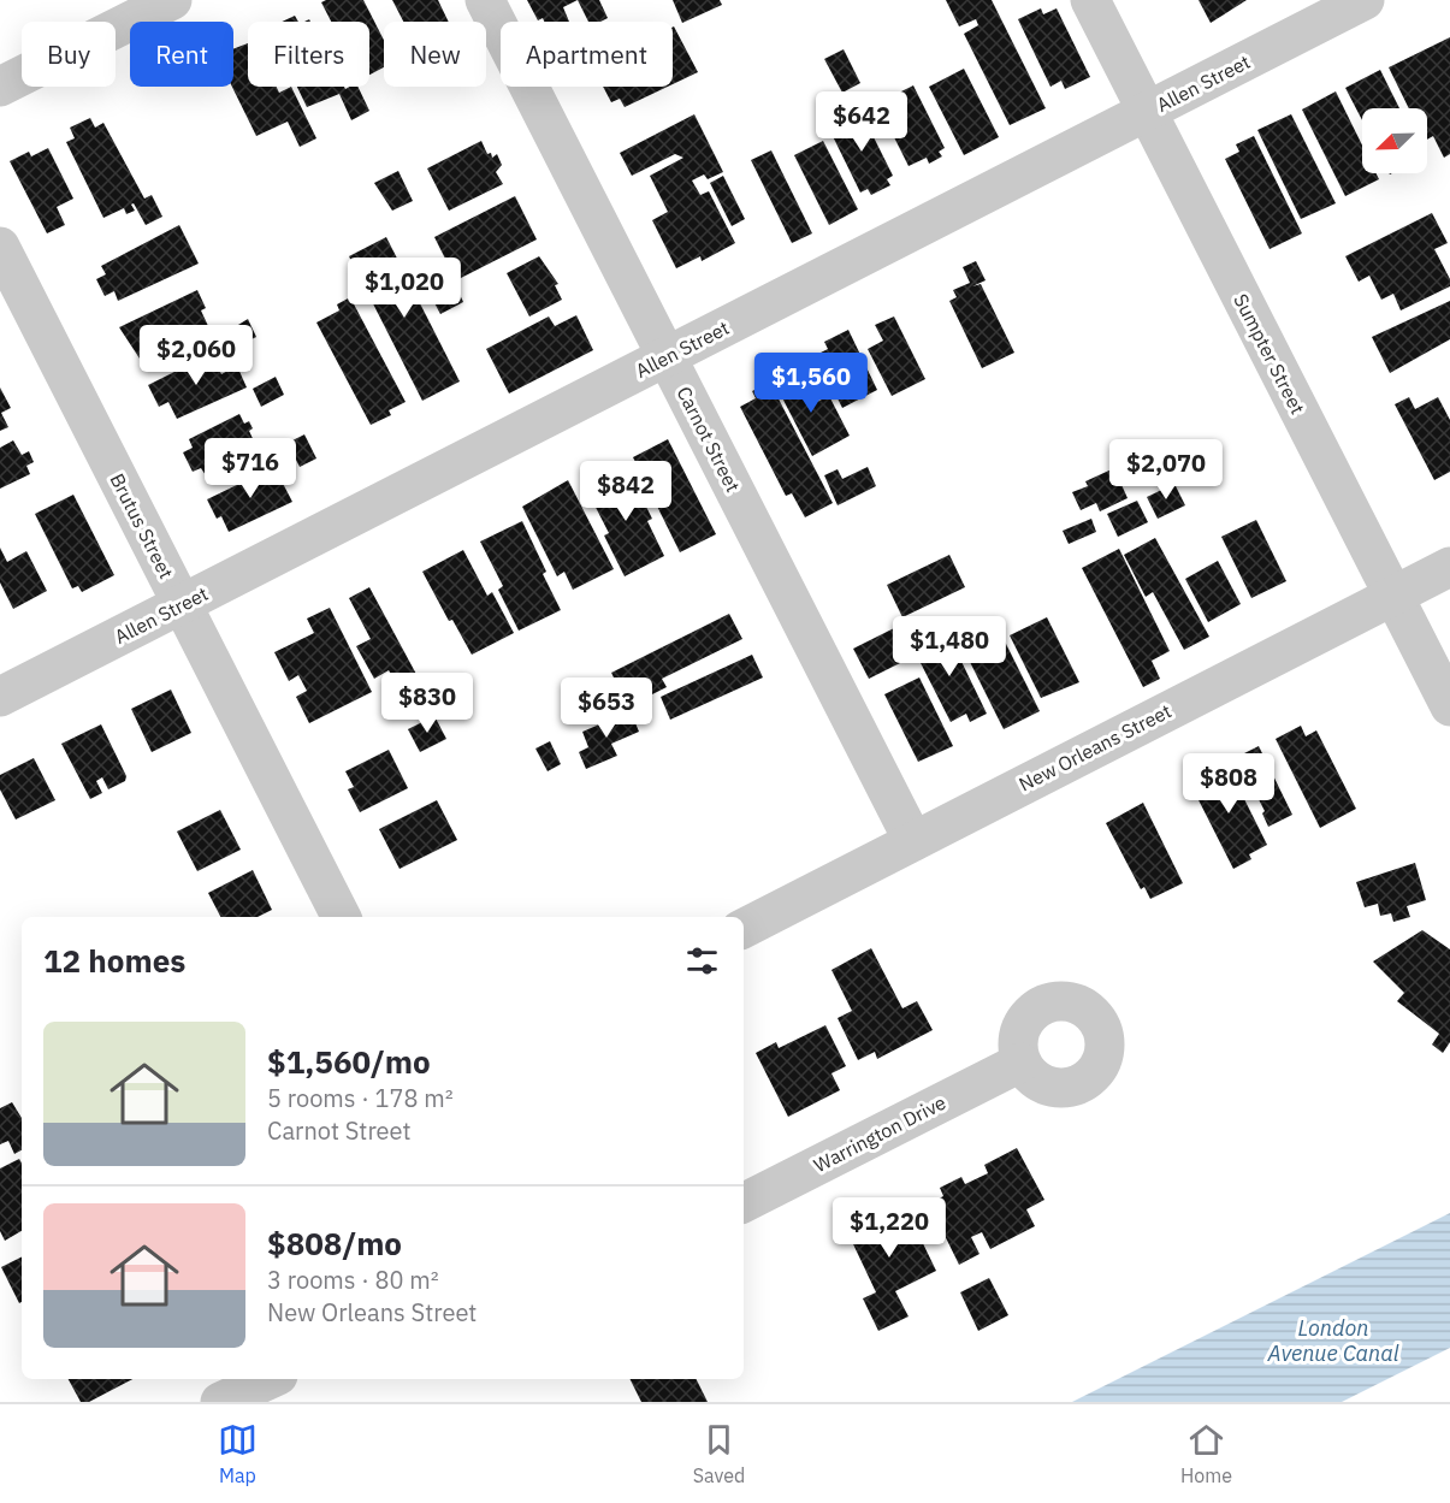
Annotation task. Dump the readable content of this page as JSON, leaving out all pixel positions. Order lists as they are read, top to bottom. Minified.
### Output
{"streets":{"street":["Allen Street","Sumpter Street","Carnot Street","Brutus Street","New Orleans Street","Warrington Drive"]},"crossings":[["Allen Street","Sumpter Street"],["Allen Street","Carnot Street"],["Allen Street","Brutus Street"],["Sumpter Street","New Orleans Street"],["Carnot Street","New Orleans Street"]],"water":["London Avenue Canal"],"north":"bottom left","page":{"chip":["Buy","Rent","Filters","New","Apartment"],"price":["$642","$1,020","$2,060","$1,560","$716","$2,070","$842","$1,480","$830","$653","$808","$1,220"],"heading":"12 homes","list":[{"name":"$1,560/mo","note":"5 rooms · 178 m² · Carnot Street"},{"name":"$808/mo","note":"3 rooms · 80 m² · New Orleans Street"}],"tabs":["Map","Saved","Home"]}}
